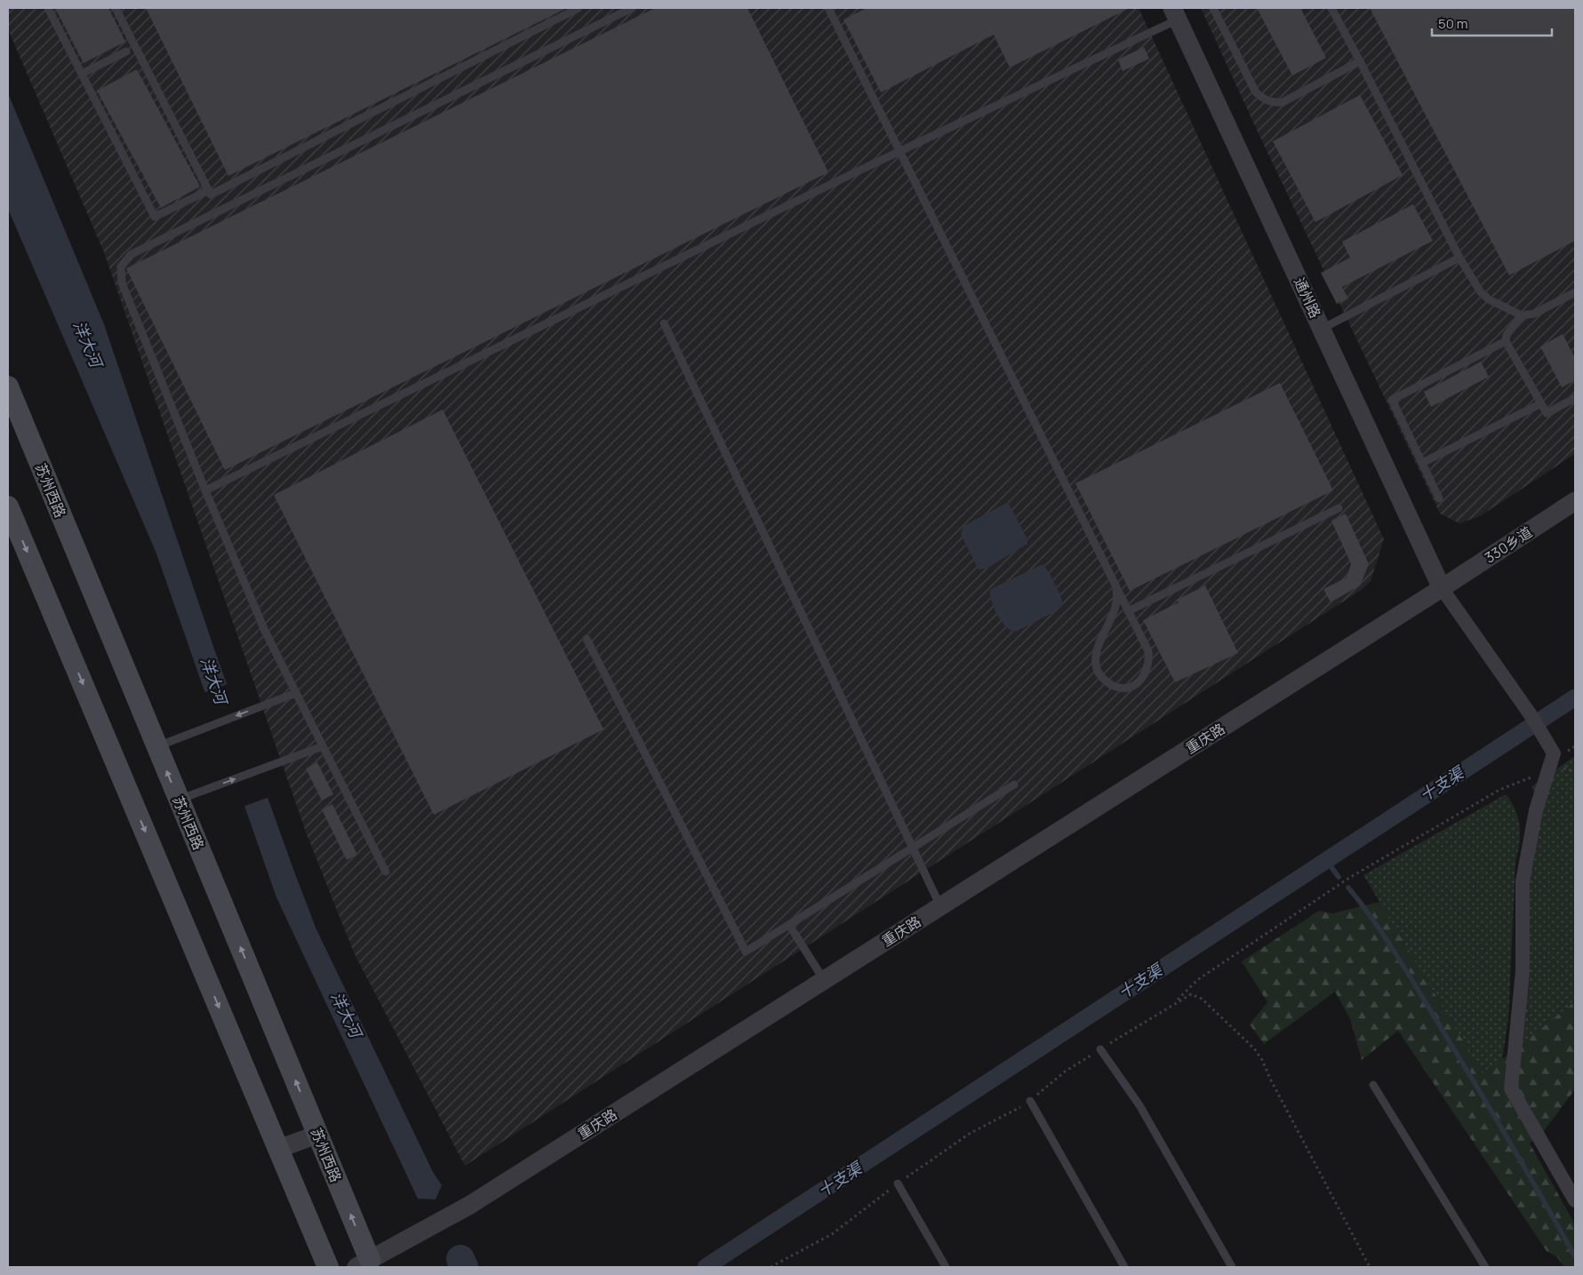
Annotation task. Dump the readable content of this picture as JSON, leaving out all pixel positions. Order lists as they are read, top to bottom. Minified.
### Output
{"streets":{"main road":["苏州西路"],"street":["通州路","330乡道","重庆路"]},"crossings":[["通州路","330乡道"],["通州路","重庆路"],["苏州西路","重庆路"],["330乡道","重庆路"]],"water":["洋大河","十支渠"],"scale_bar":"50 m"}
